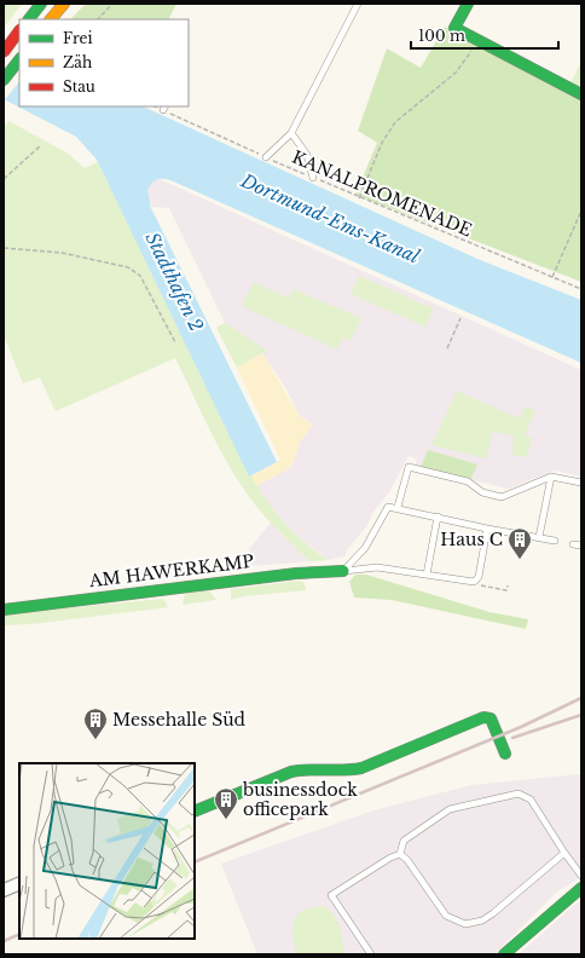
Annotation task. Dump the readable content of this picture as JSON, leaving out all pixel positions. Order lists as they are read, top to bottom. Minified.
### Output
{"streets":{"street":["AM HAWERKAMP"],"path":["KANALPROMENADE"]},"water":["Dortmund-Ems-Kanal","Stadthafen 2"],"places":{"building":["Haus C","Messehalle Süd","businessdock officepark"]},"legend":["Frei","Zäh","Stau"],"scale_bar":"100 m"}
